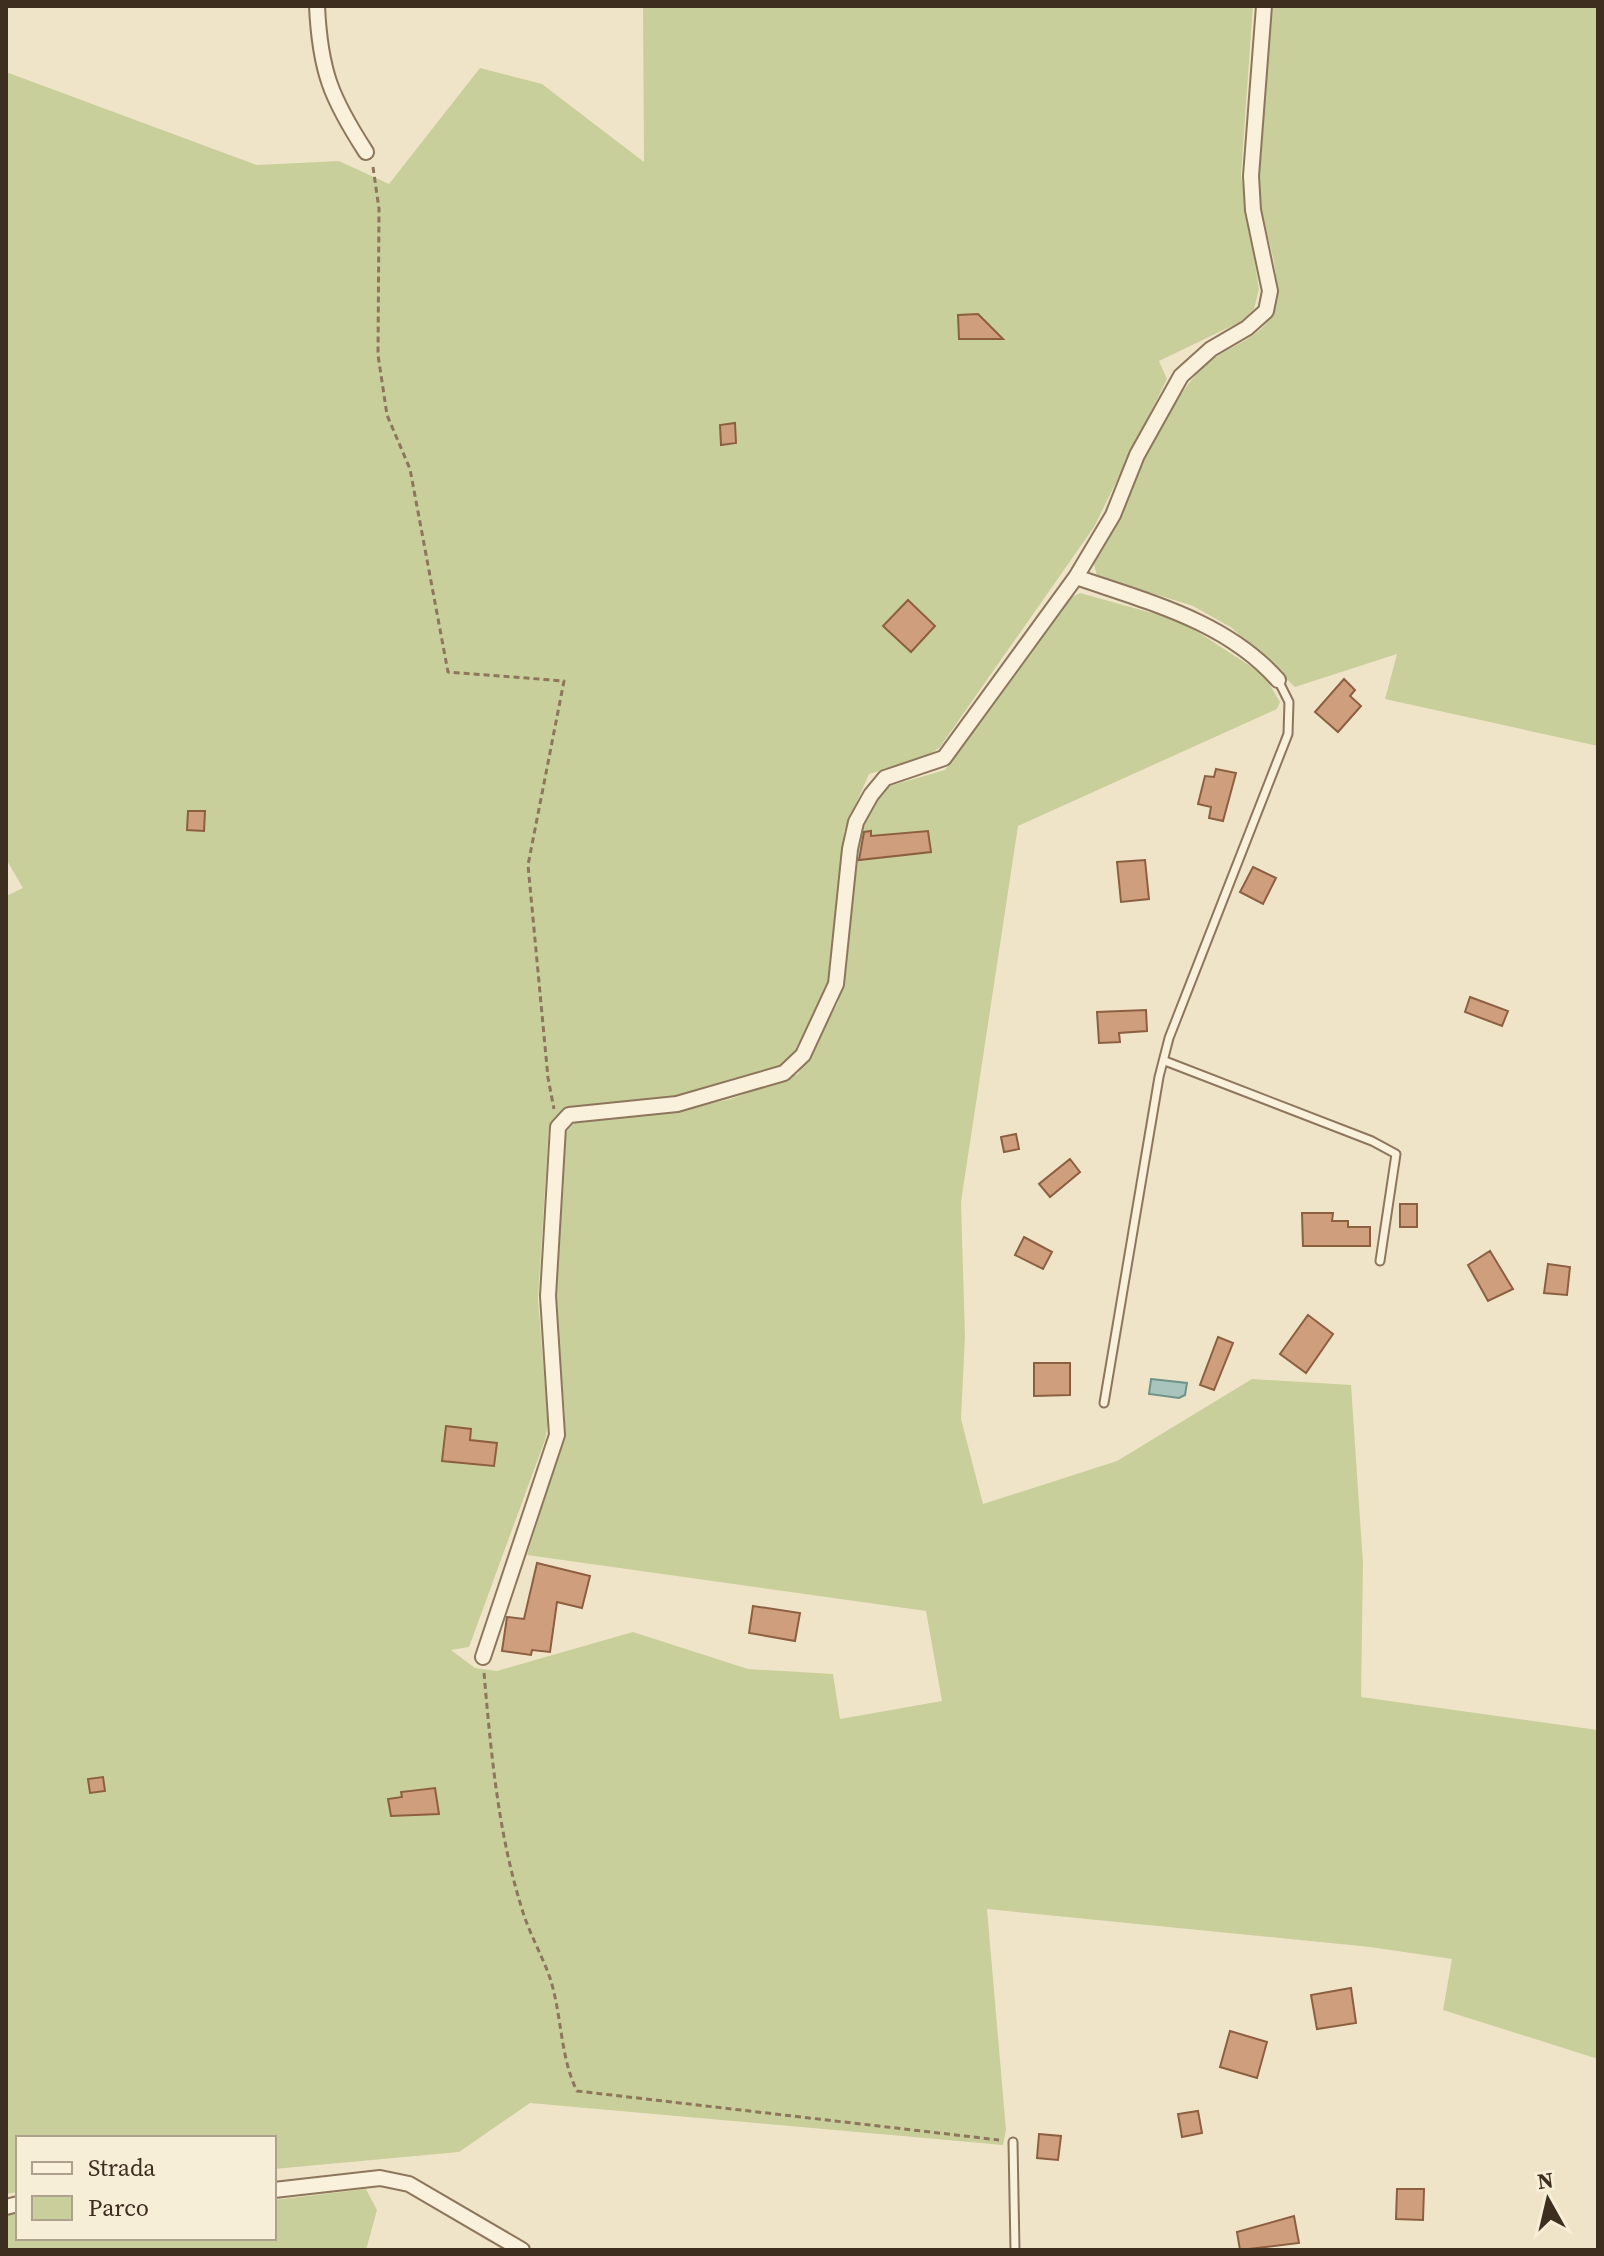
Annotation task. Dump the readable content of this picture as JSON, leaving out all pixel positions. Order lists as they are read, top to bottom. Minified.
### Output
{"legend":["Strada","Parco"],"north":"top"}
